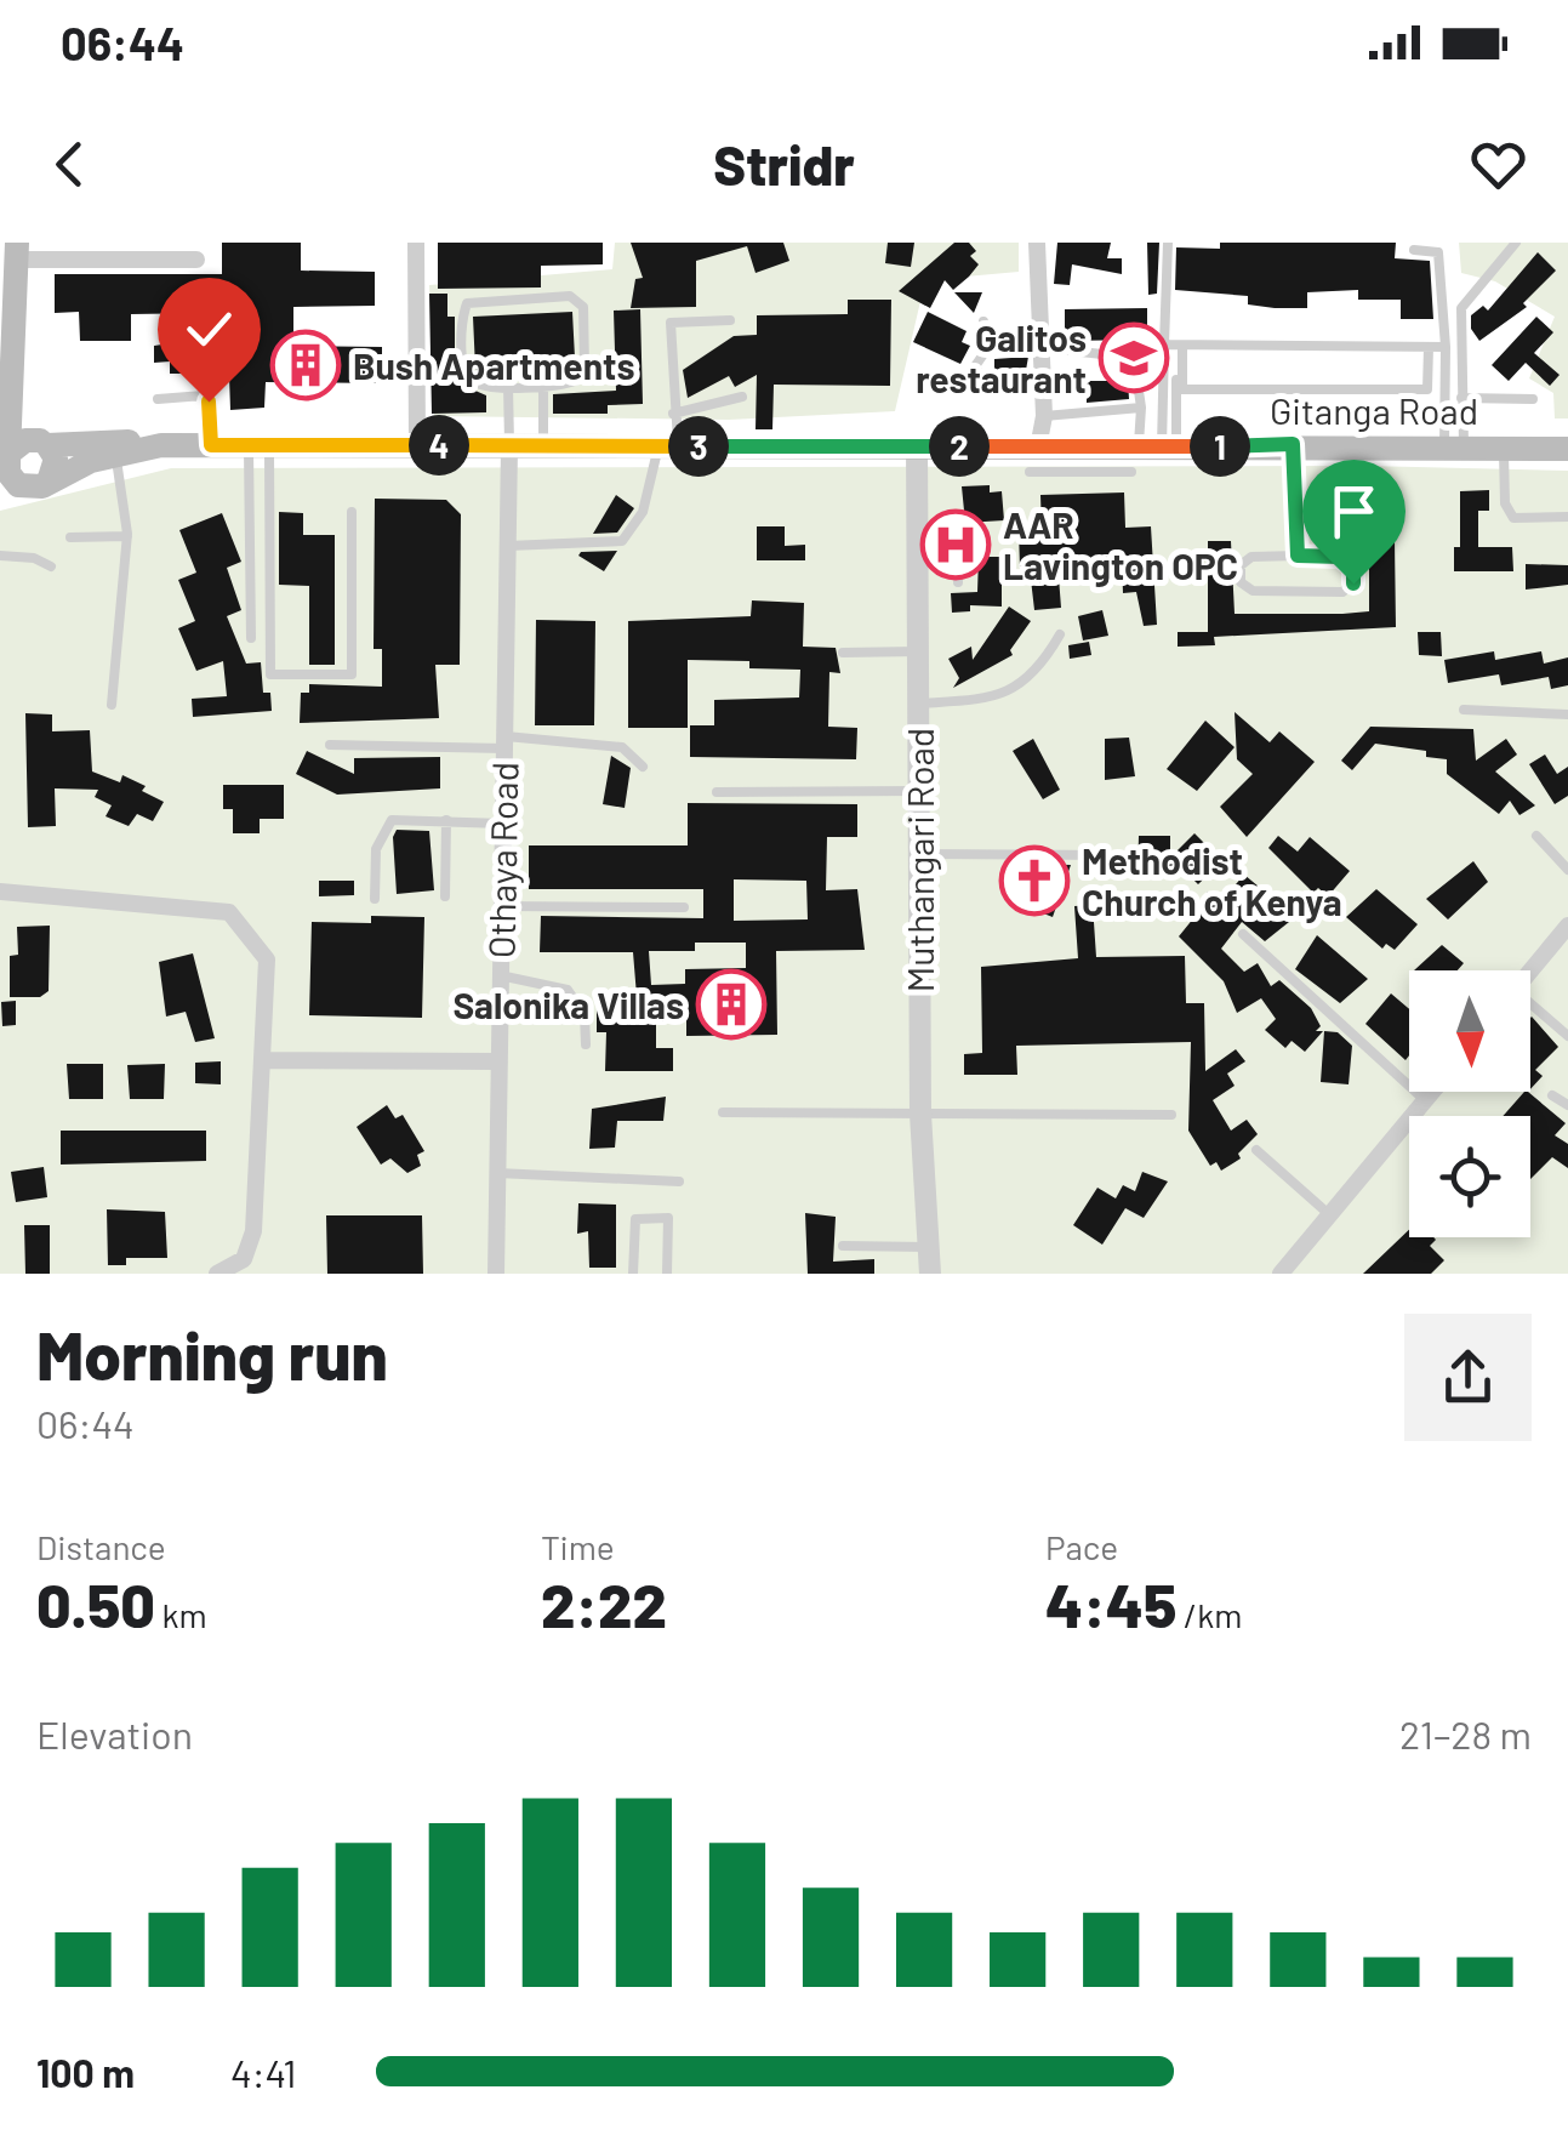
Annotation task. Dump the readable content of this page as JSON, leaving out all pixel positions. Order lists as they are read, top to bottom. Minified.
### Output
{"streets":{"main road":["Gitanga Road"],"street":["Othaya Road","Muthangari Road"]},"crossings":[["Gitanga Road","Othaya Road"],["Gitanga Road","Muthangari Road"]],"places":{"school or university":["Galitos restaurant"],"building":["Bush Apartments","Salonika Villas"],"hospital":["AAR Lavington OPC"],"church":["Methodist Church of Kenya"]},"north":"bottom","page":{"status":"06:44","header":"Stridr","pins":["4","1","2","3"],"heading":["Morning run","06:44"],"stats":[["Distance","0.50 km"],["Time","2:22"],["Pace","4:45 /km"]],"chart":["Elevation","21–28 m"],"list":[{"name":"100 m","note":"4:41"}]}}
